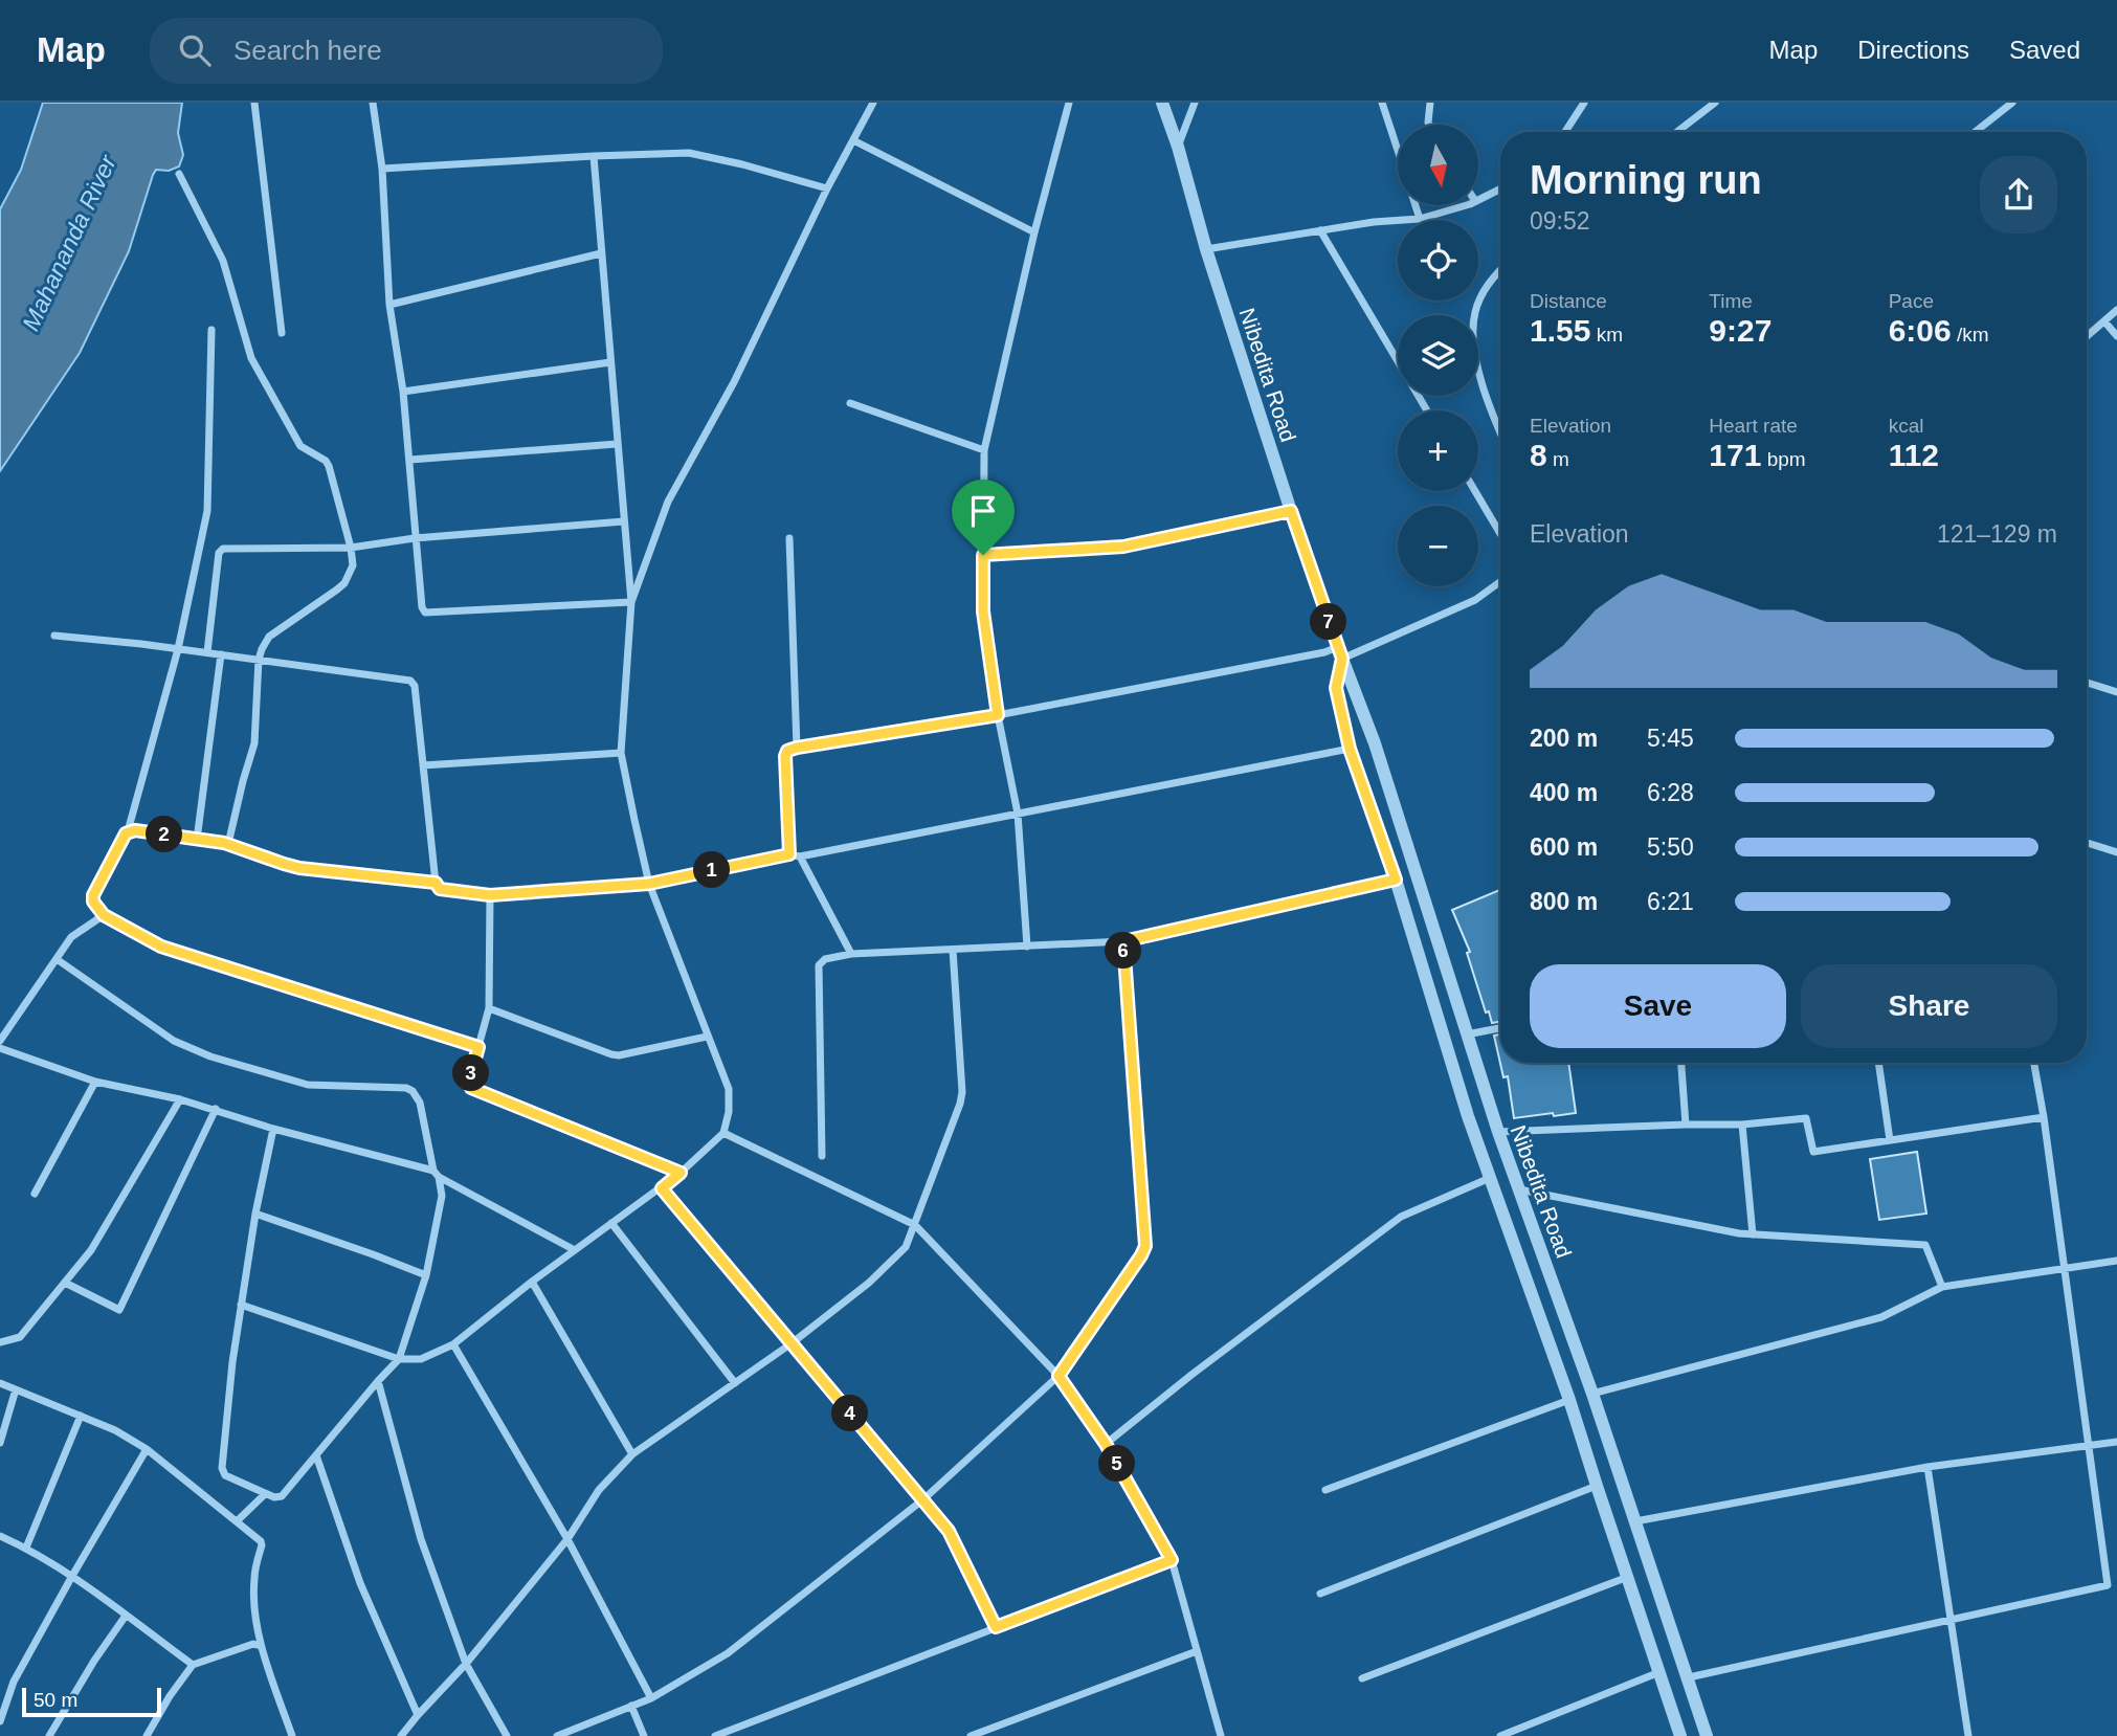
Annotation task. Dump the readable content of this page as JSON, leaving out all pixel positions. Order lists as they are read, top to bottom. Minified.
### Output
{"streets":{"street":["Nibedita Road"]},"water":["Mahananda River"],"scale_bar":"50 m","north":"bottom","page":{"header":"Map","search":"Search here","nav":["Map","Directions","Saved"],"map_buttons":["+","−"],"heading":["Morning run","09:52"],"stats":[["Distance","1.55 km"],["Time","9:27"],["Pace","6:06 /km"],["Elevation","8 m"],["Heart rate","171 bpm"],["kcal","112"]],"chart":["Elevation","121–129 m"],"pins":["7","2","1","6","3","4","5"],"list":[{"name":"200 m","note":"5:45"},{"name":"400 m","note":"6:28"},{"name":"600 m","note":"5:50"},{"name":"800 m","note":"6:21"}],"buttons":["Save","Share"],"scale":"50 m"}}
